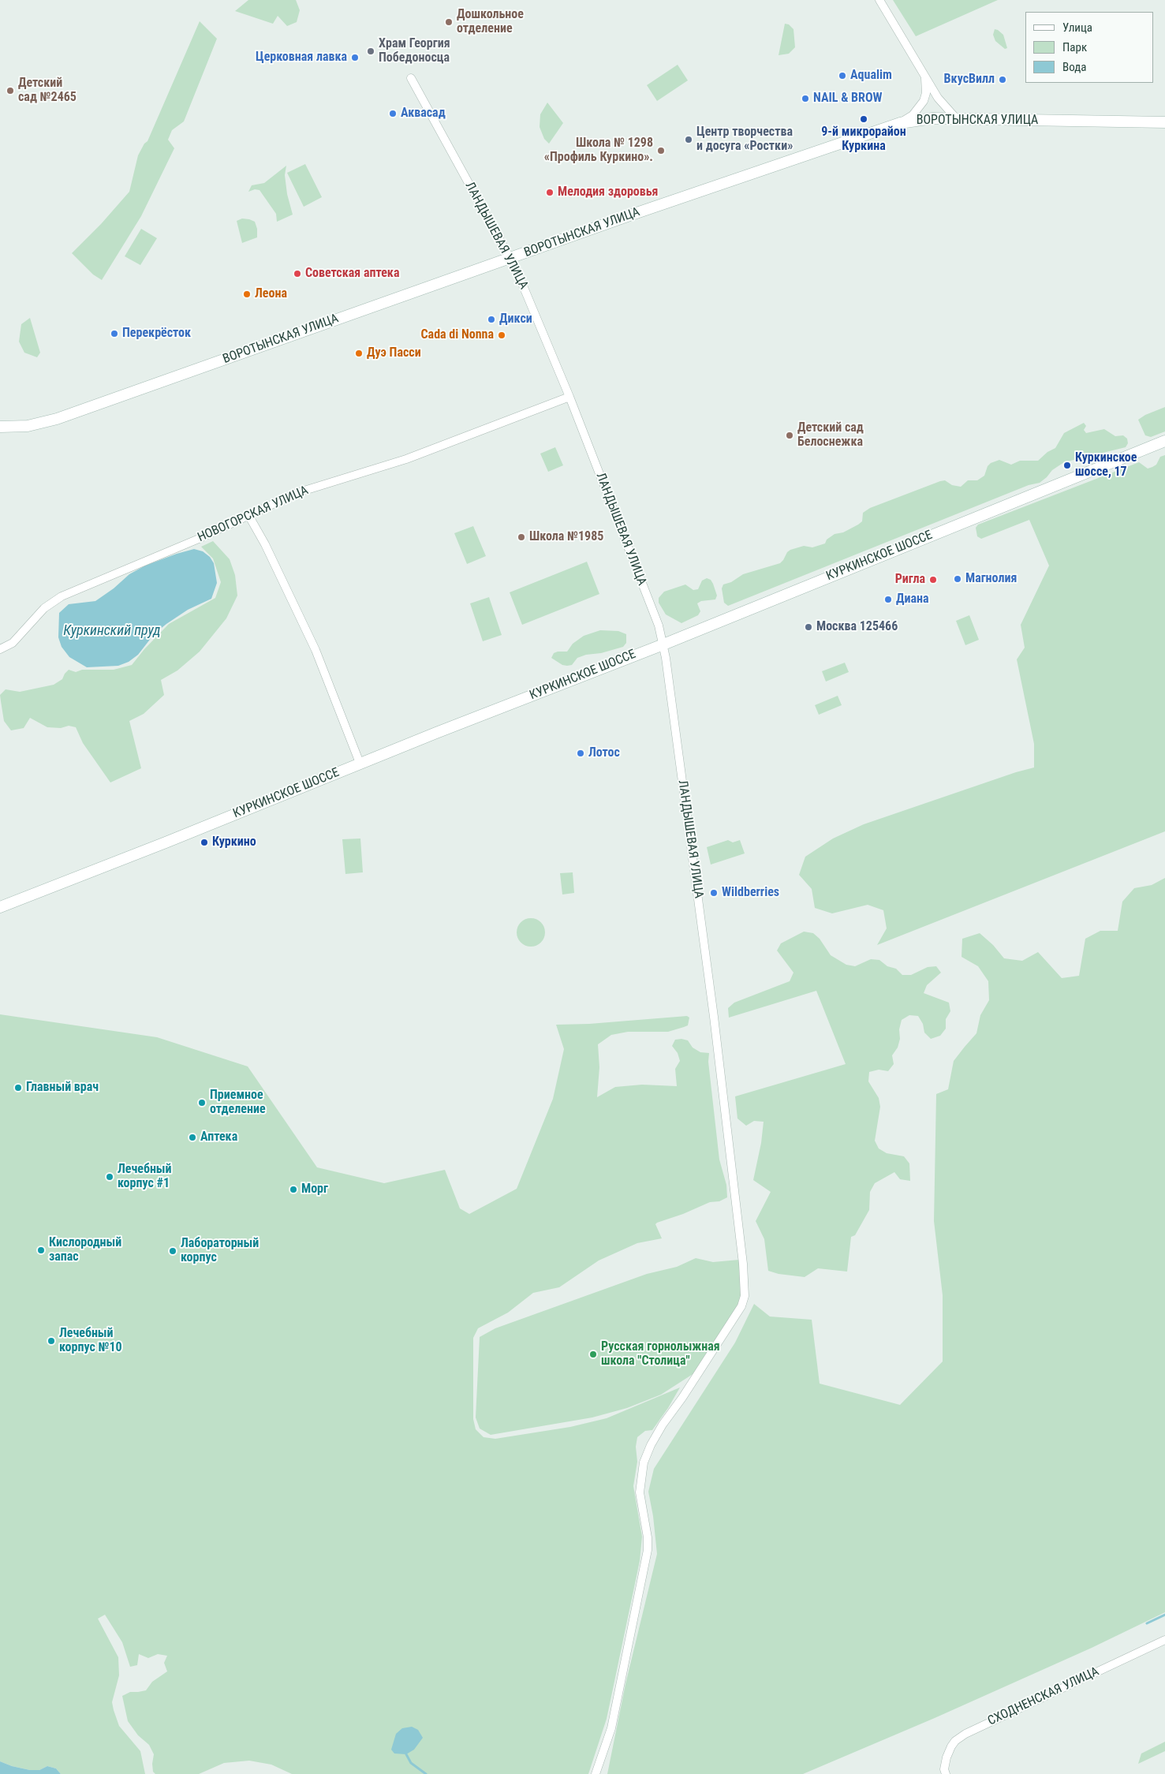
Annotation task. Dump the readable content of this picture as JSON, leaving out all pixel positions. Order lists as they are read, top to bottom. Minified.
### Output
{"streets":{"main road":["ВОРОТЫНСКАЯ УЛИЦА","КУРКИНСКОЕ ШОССЕ"],"street":["ЛАНДЫШЕВАЯ УЛИЦА","НОВОГОРСКАЯ УЛИЦА","СХОДНЕНСКАЯ УЛИЦА"]},"crossings":[["ВОРОТЫНСКАЯ УЛИЦА","ЛАНДЫШЕВАЯ УЛИЦА"],["ЛАНДЫШЕВАЯ УЛИЦА","НОВОГОРСКАЯ УЛИЦА"],["ЛАНДЫШЕВАЯ УЛИЦА","КУРКИНСКОЕ ШОССЕ"]],"water":["Куркинский пруд"],"places":["Дошкольное отделение","Храм Георгия Победоносца","Церковная лавка","Aqualim","ВкусВилл","Детский сад №2465","NAIL & BROW","Аквасад","9-й микрорайон Куркина","Центр творчества и досуга «Ростки»","Школа № 1298 «Профиль Куркино».","Мелодия здоровья","Советская аптека","Леона","Дикси","Перекрёсток","Cada di Nonna","Дуэ Пасси","Детский сад Белоснежка","Куркинское шоссе, 17","Школа №1985","Магнолия","Ригла","Диана","Москва 125466","Лотос","Куркино","Wildberries","Главный врач","Приемное отделение","Аптека","Лечебный корпус #1","Морг","Кислородный запас","Лабораторный корпус","Лечебный корпус №10","Русская горнолыжная школа \"Столица\""],"legend":["Улица","Парк","Вода"]}
